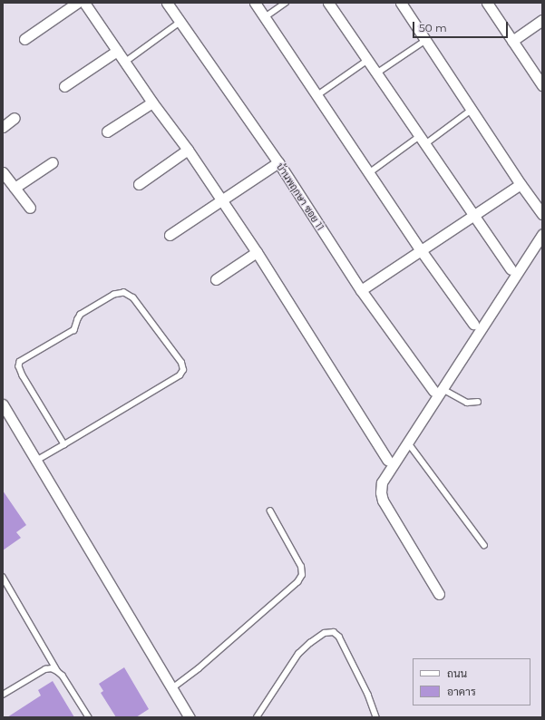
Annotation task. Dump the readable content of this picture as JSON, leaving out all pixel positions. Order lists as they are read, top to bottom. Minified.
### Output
{"streets":{"street":["บ้านพฤกษา ซอย 11"]},"legend":["ถนน","อาคาร"],"scale_bar":"50 m"}
